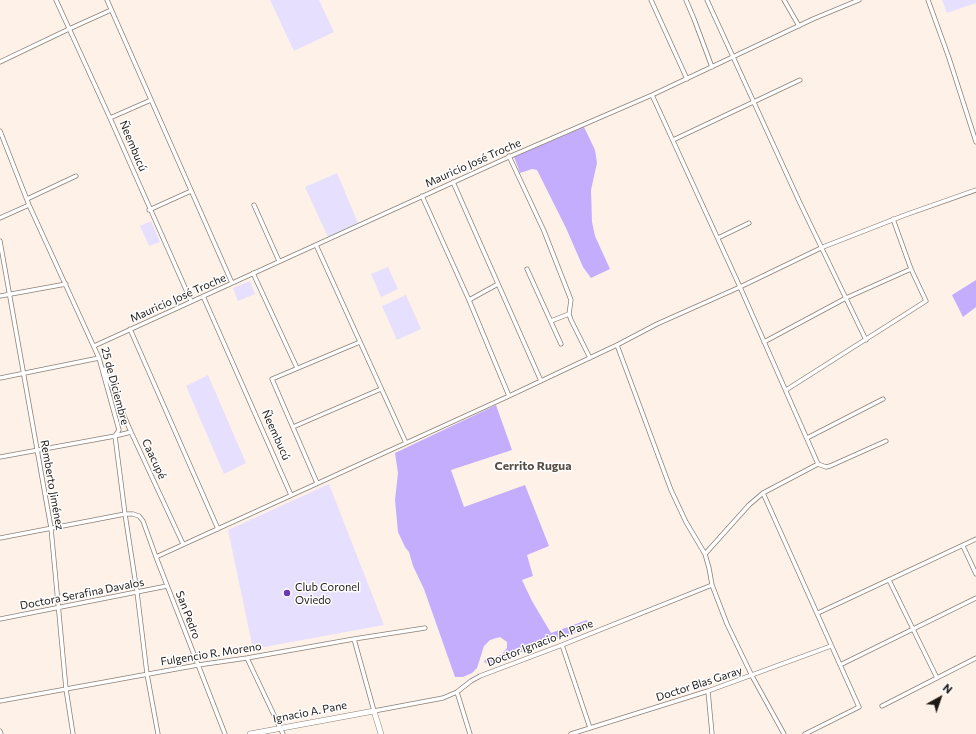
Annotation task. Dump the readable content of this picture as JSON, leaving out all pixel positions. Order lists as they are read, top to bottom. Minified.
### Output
{"streets":{"street":["Ñeembucú","Mauricio José Troche","25 de Diciembre","Caacupé","Remberto Jiménez","Doctora Serafina Davalos","San Pedro","Doctor Ignacio A. Pane","Fulgencio R. Moreno","Doctor Blas Garay","Ignacio A. Pane"]},"crossings":[["Ñeembucú","Mauricio José Troche"],["Mauricio José Troche","25 de Diciembre"],["25 de Diciembre","Caacupé"],["25 de Diciembre","Doctora Serafina Davalos"],["25 de Diciembre","San Pedro"],["25 de Diciembre","Fulgencio R. Moreno"],["Remberto Jiménez","Doctora Serafina Davalos"],["Remberto Jiménez","Fulgencio R. Moreno"],["Doctora Serafina Davalos","San Pedro"],["San Pedro","Fulgencio R. Moreno"],["Doctor Ignacio A. Pane","Ignacio A. Pane"]],"districts":["Cerrito Rugua"],"places":["Club Coronel Oviedo"],"north":"top right"}
